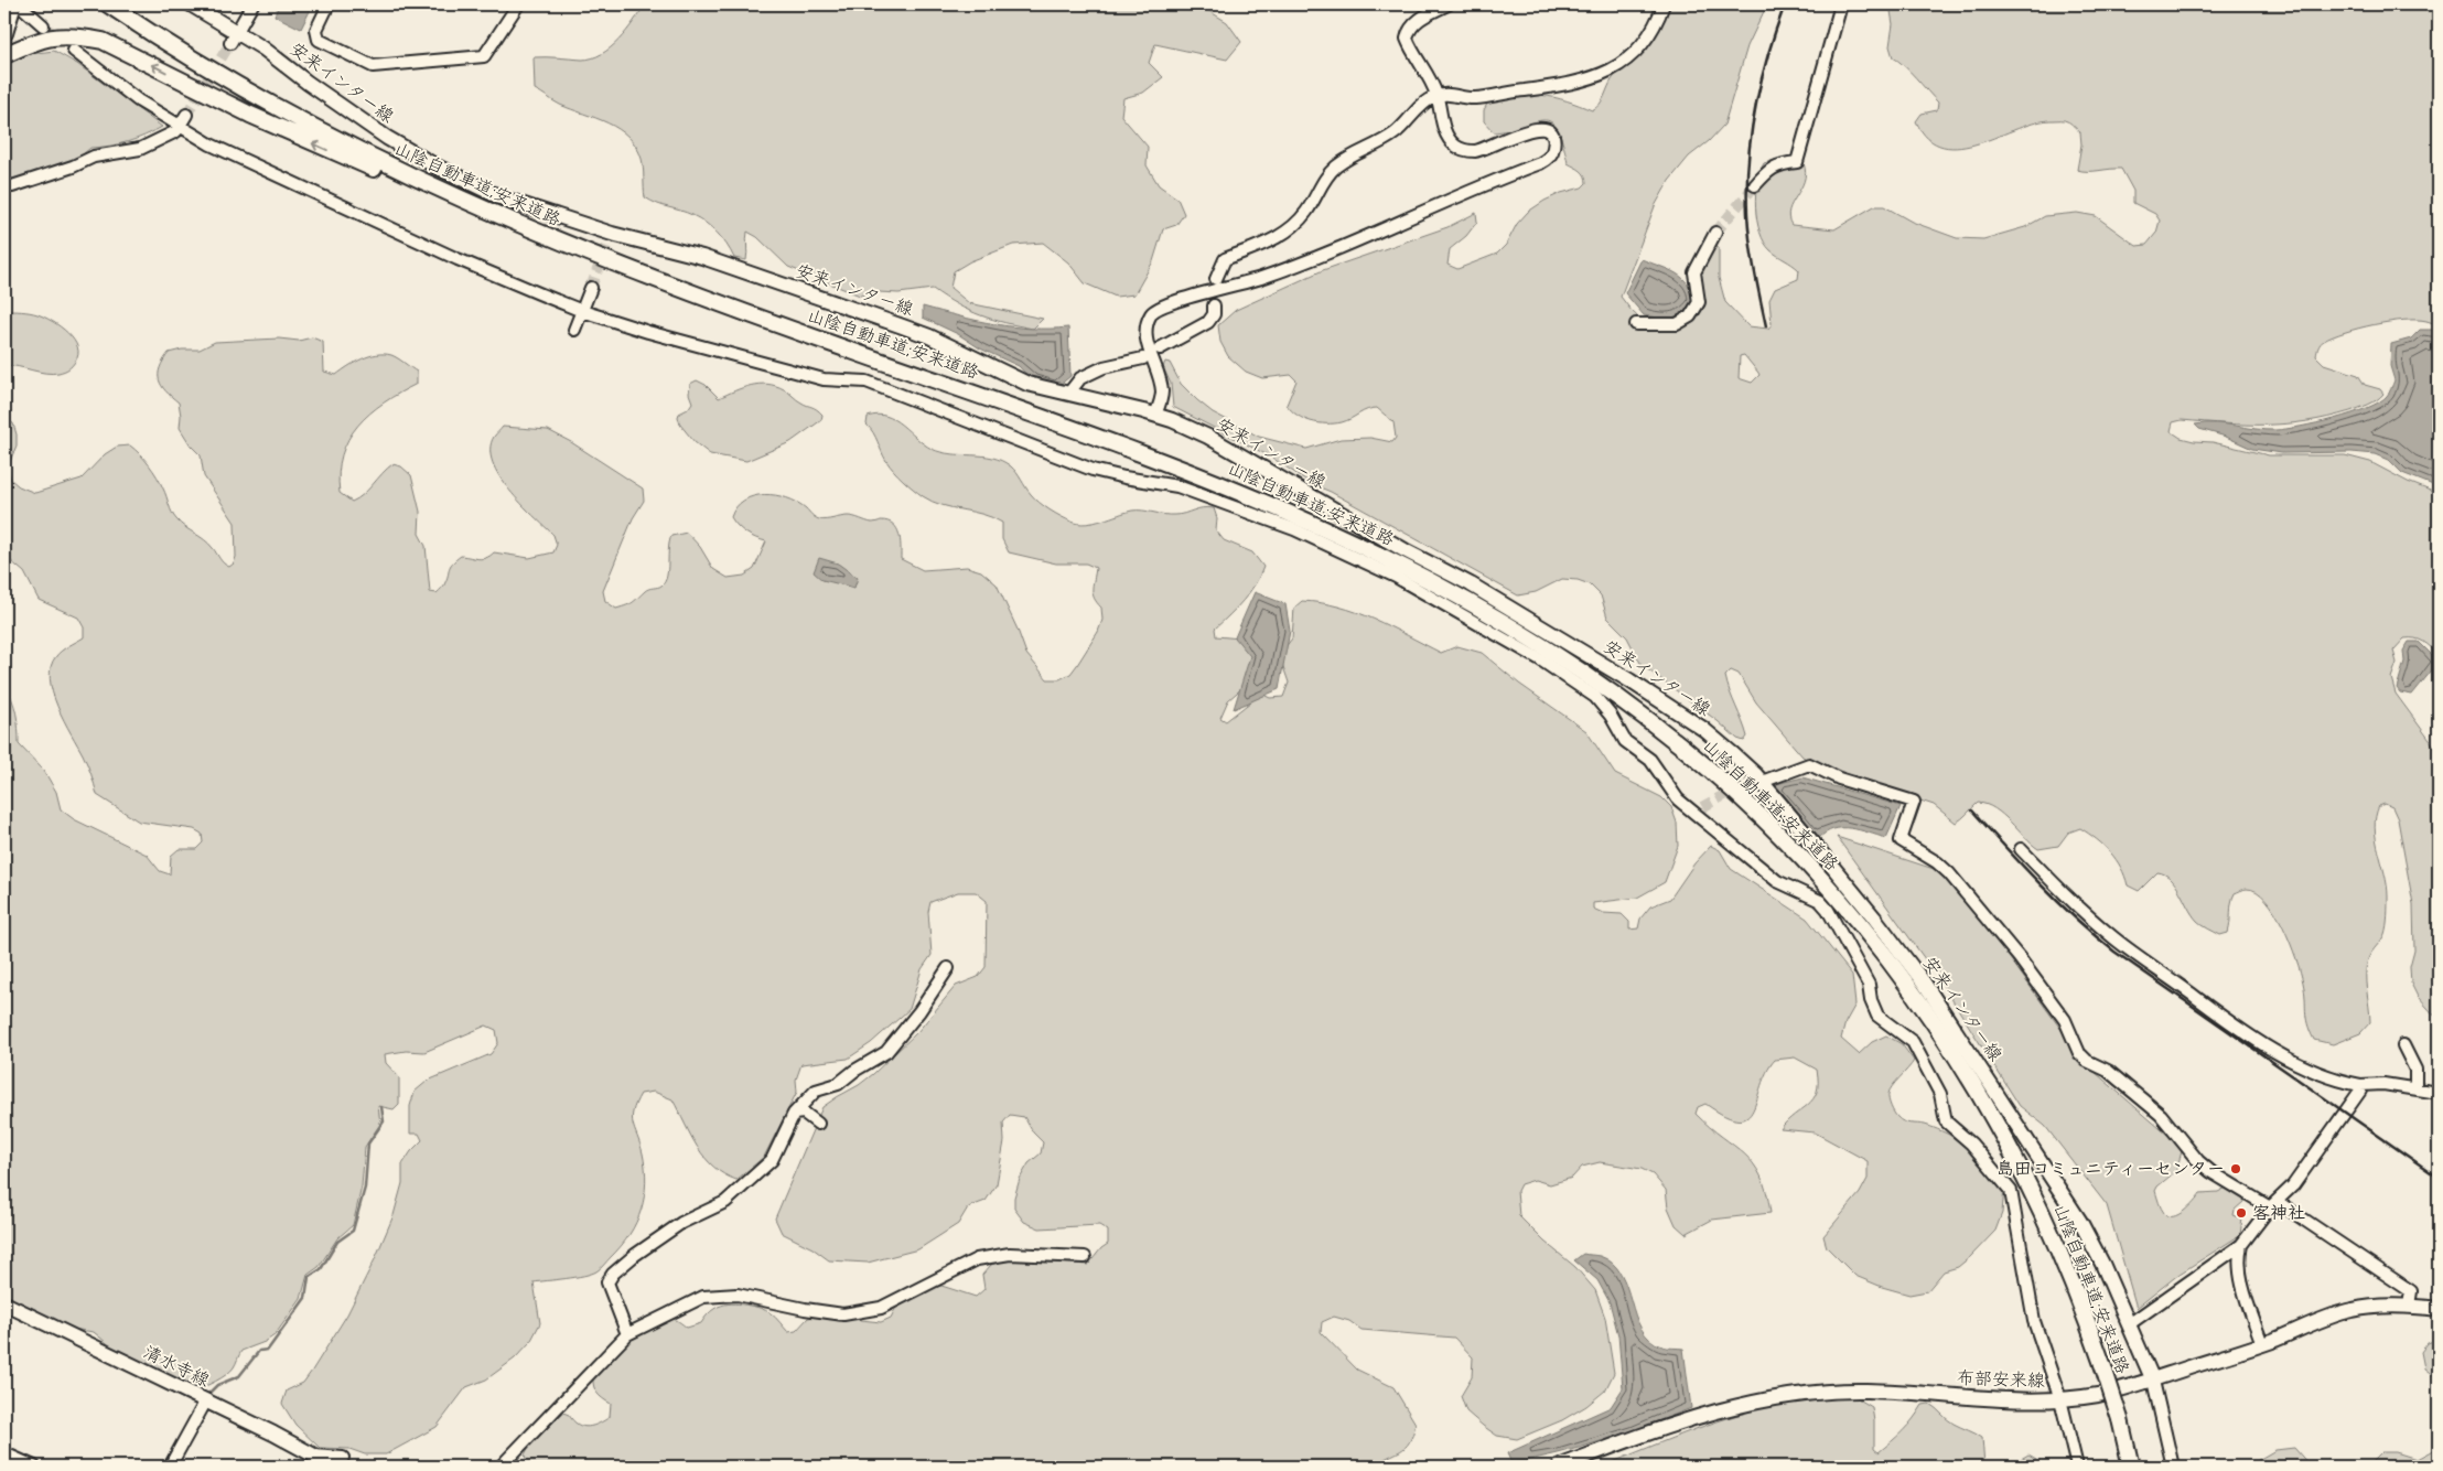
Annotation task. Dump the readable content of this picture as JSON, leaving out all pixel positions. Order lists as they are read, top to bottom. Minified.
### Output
{"streets":{"highway":["山陰自動車道;安来道路"],"main road":["安来インター線","清水寺線","布部安来線"]},"crossings":[["安来インター線","布部安来線"]],"places":["島田コミュニティーセンター","客神社"]}
